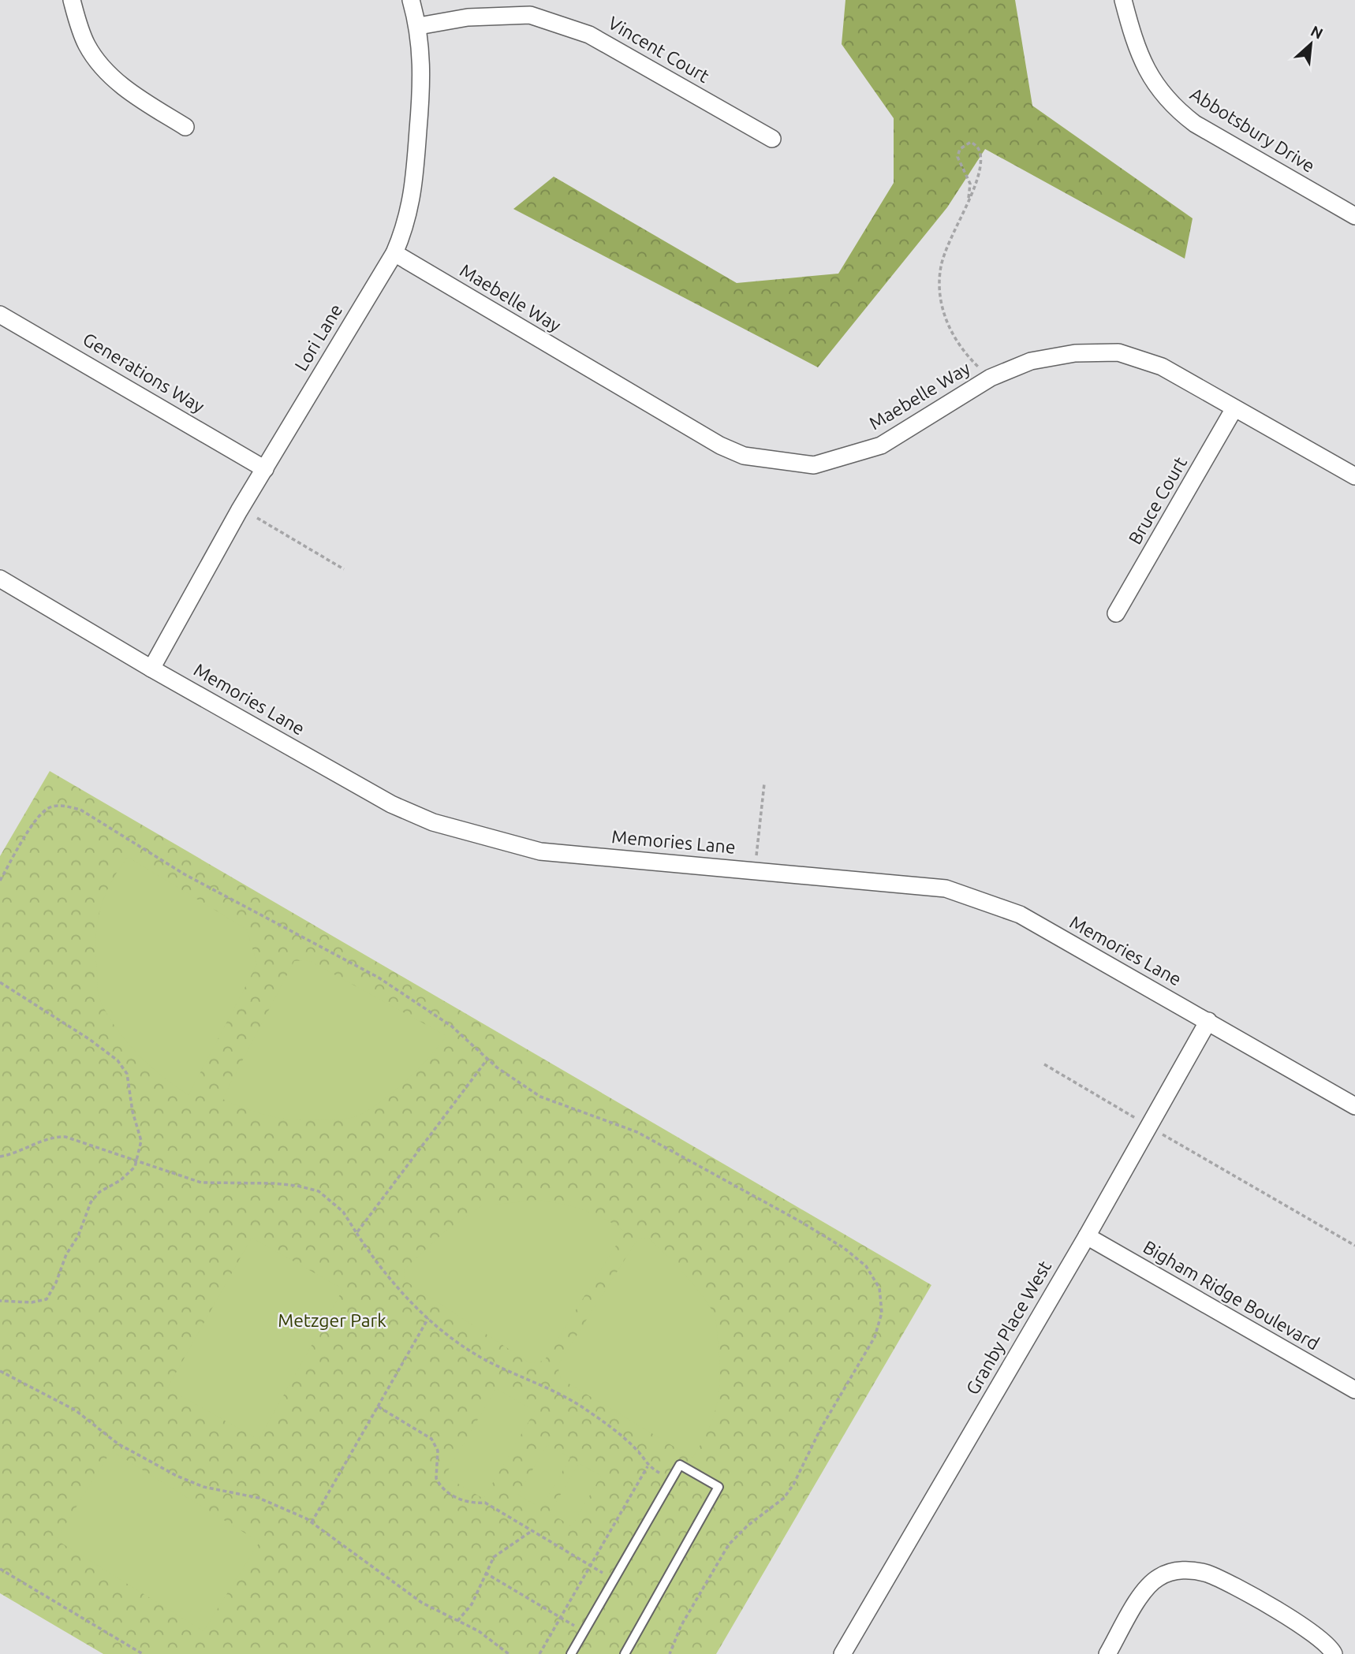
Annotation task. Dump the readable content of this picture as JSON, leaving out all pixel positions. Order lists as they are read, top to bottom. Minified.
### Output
{"streets":{"street":["Vincent Court","Abbotsbury Drive","Maebelle Way","Lori Lane","Generations Way","Bruce Court","Memories Lane","Bigham Ridge Boulevard","Granby Place West"]},"crossings":[["Vincent Court","Lori Lane"],["Maebelle Way","Lori Lane"],["Maebelle Way","Bruce Court"],["Lori Lane","Generations Way"],["Lori Lane","Memories Lane"],["Memories Lane","Granby Place West"],["Bigham Ridge Boulevard","Granby Place West"]],"parks":["Metzger Park"],"north":"top right"}
